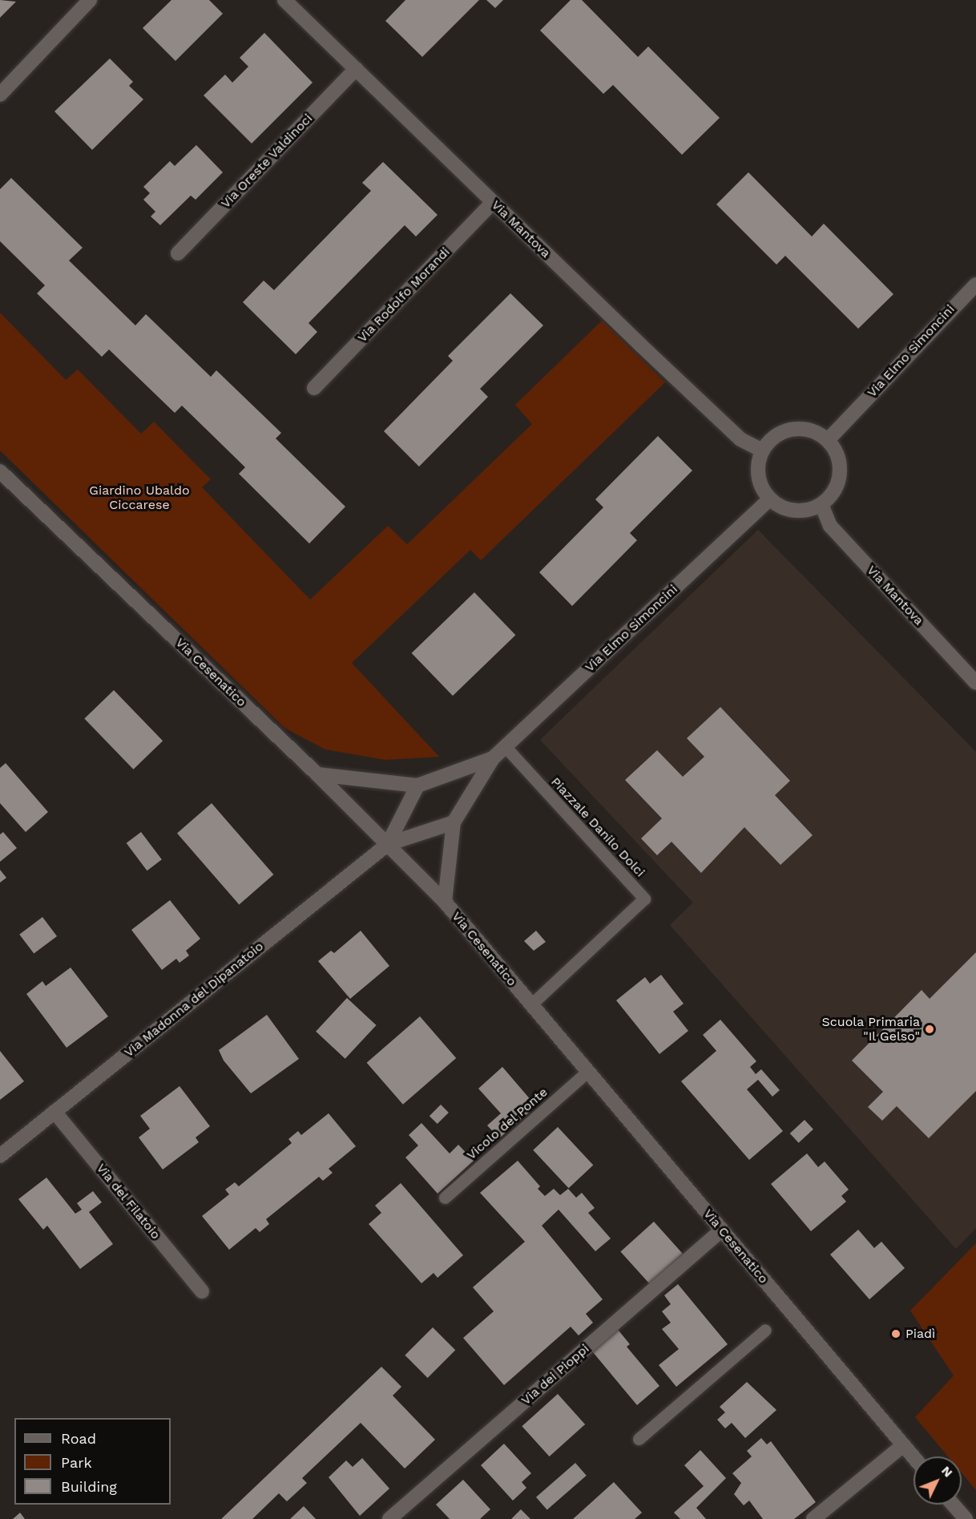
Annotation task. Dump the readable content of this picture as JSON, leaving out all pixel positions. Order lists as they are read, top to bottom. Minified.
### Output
{"streets":{"street":["Via Oreste Valdinoci","Via Mantova","Via Rodolfo Morandi","Via Elmo Simoncini","Via Cesenatico","Via Madonna del Dipanatoio","Via del Filatoio","Via dei Pioppi"],"lane":["Piazzale Danilo Dolci","Vicolo del Ponte"]},"crossings":[["Via Oreste Valdinoci","Via Mantova"],["Via Mantova","Via Rodolfo Morandi"],["Via Mantova","Via Elmo Simoncini"],["Via Elmo Simoncini","Via Cesenatico"],["Via Elmo Simoncini","Piazzale Danilo Dolci"],["Via Cesenatico","Piazzale Danilo Dolci"],["Via Cesenatico","Via Madonna del Dipanatoio"],["Via Cesenatico","Vicolo del Ponte"],["Via Cesenatico","Via dei Pioppi"],["Via Madonna del Dipanatoio","Via del Filatoio"]],"parks":["Giardino Ubaldo Ciccarese"],"places":["Scuola Primaria \"Il Gelso\"","Piadì"],"legend":["Road","Park","Building"],"north":"top right"}
